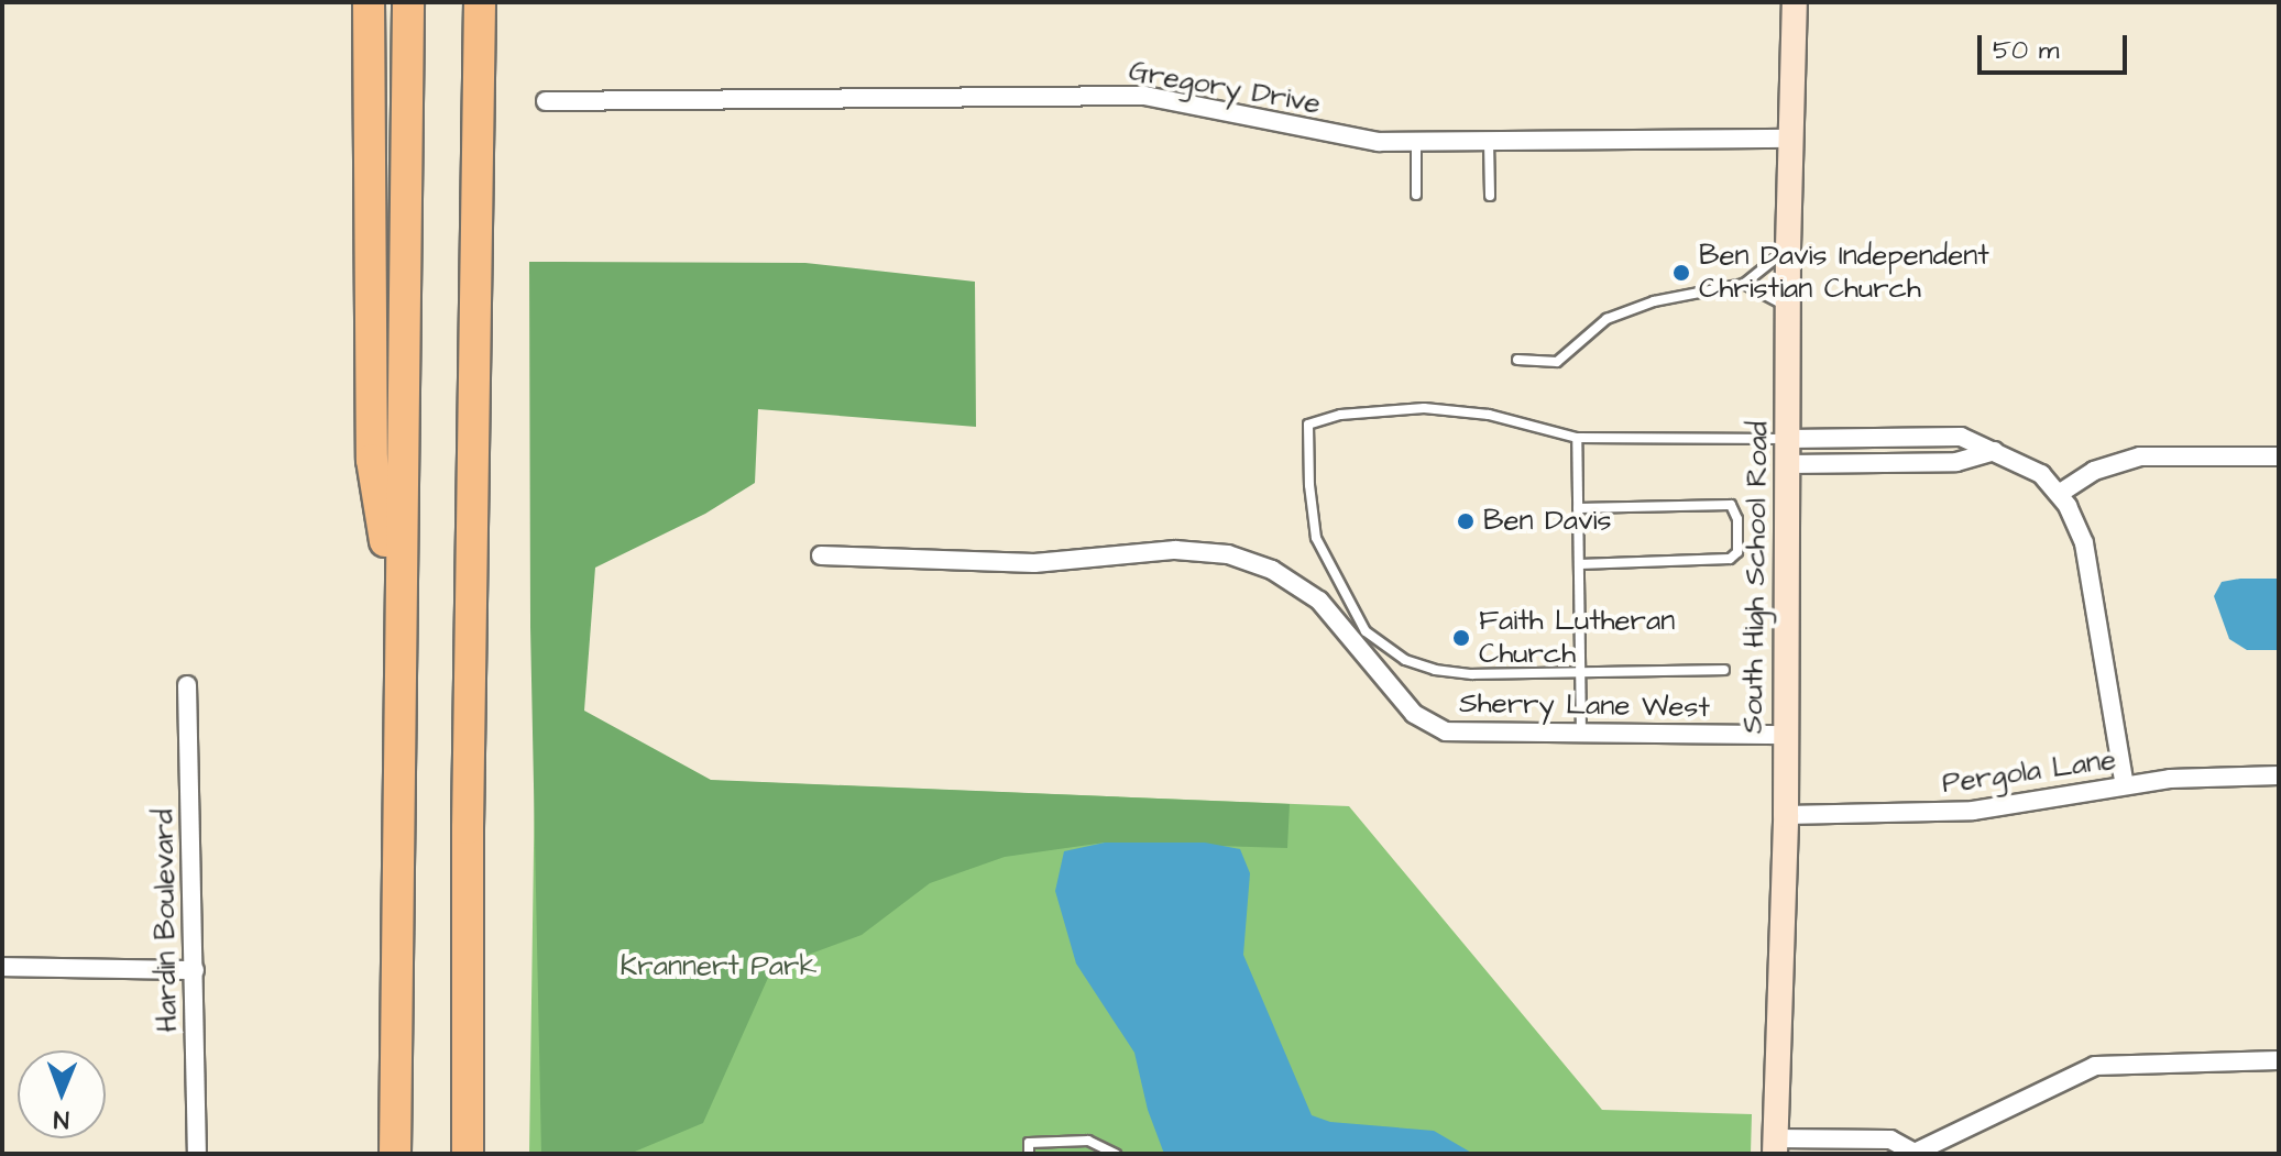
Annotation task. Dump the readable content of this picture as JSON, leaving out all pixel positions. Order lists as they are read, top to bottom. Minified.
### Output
{"streets":{"street":["Gregory Drive","South High School Road","Sherry Lane West","Pergola Lane","Hardin Boulevard"]},"crossings":[["Gregory Drive","South High School Road"],["South High School Road","Sherry Lane West"],["South High School Road","Pergola Lane"]],"parks":["Krannert Park"],"places":["Ben Davis Independent Christian Church","Ben Davis","Faith Lutheran Church"],"scale_bar":"50 m","north":"bottom"}
